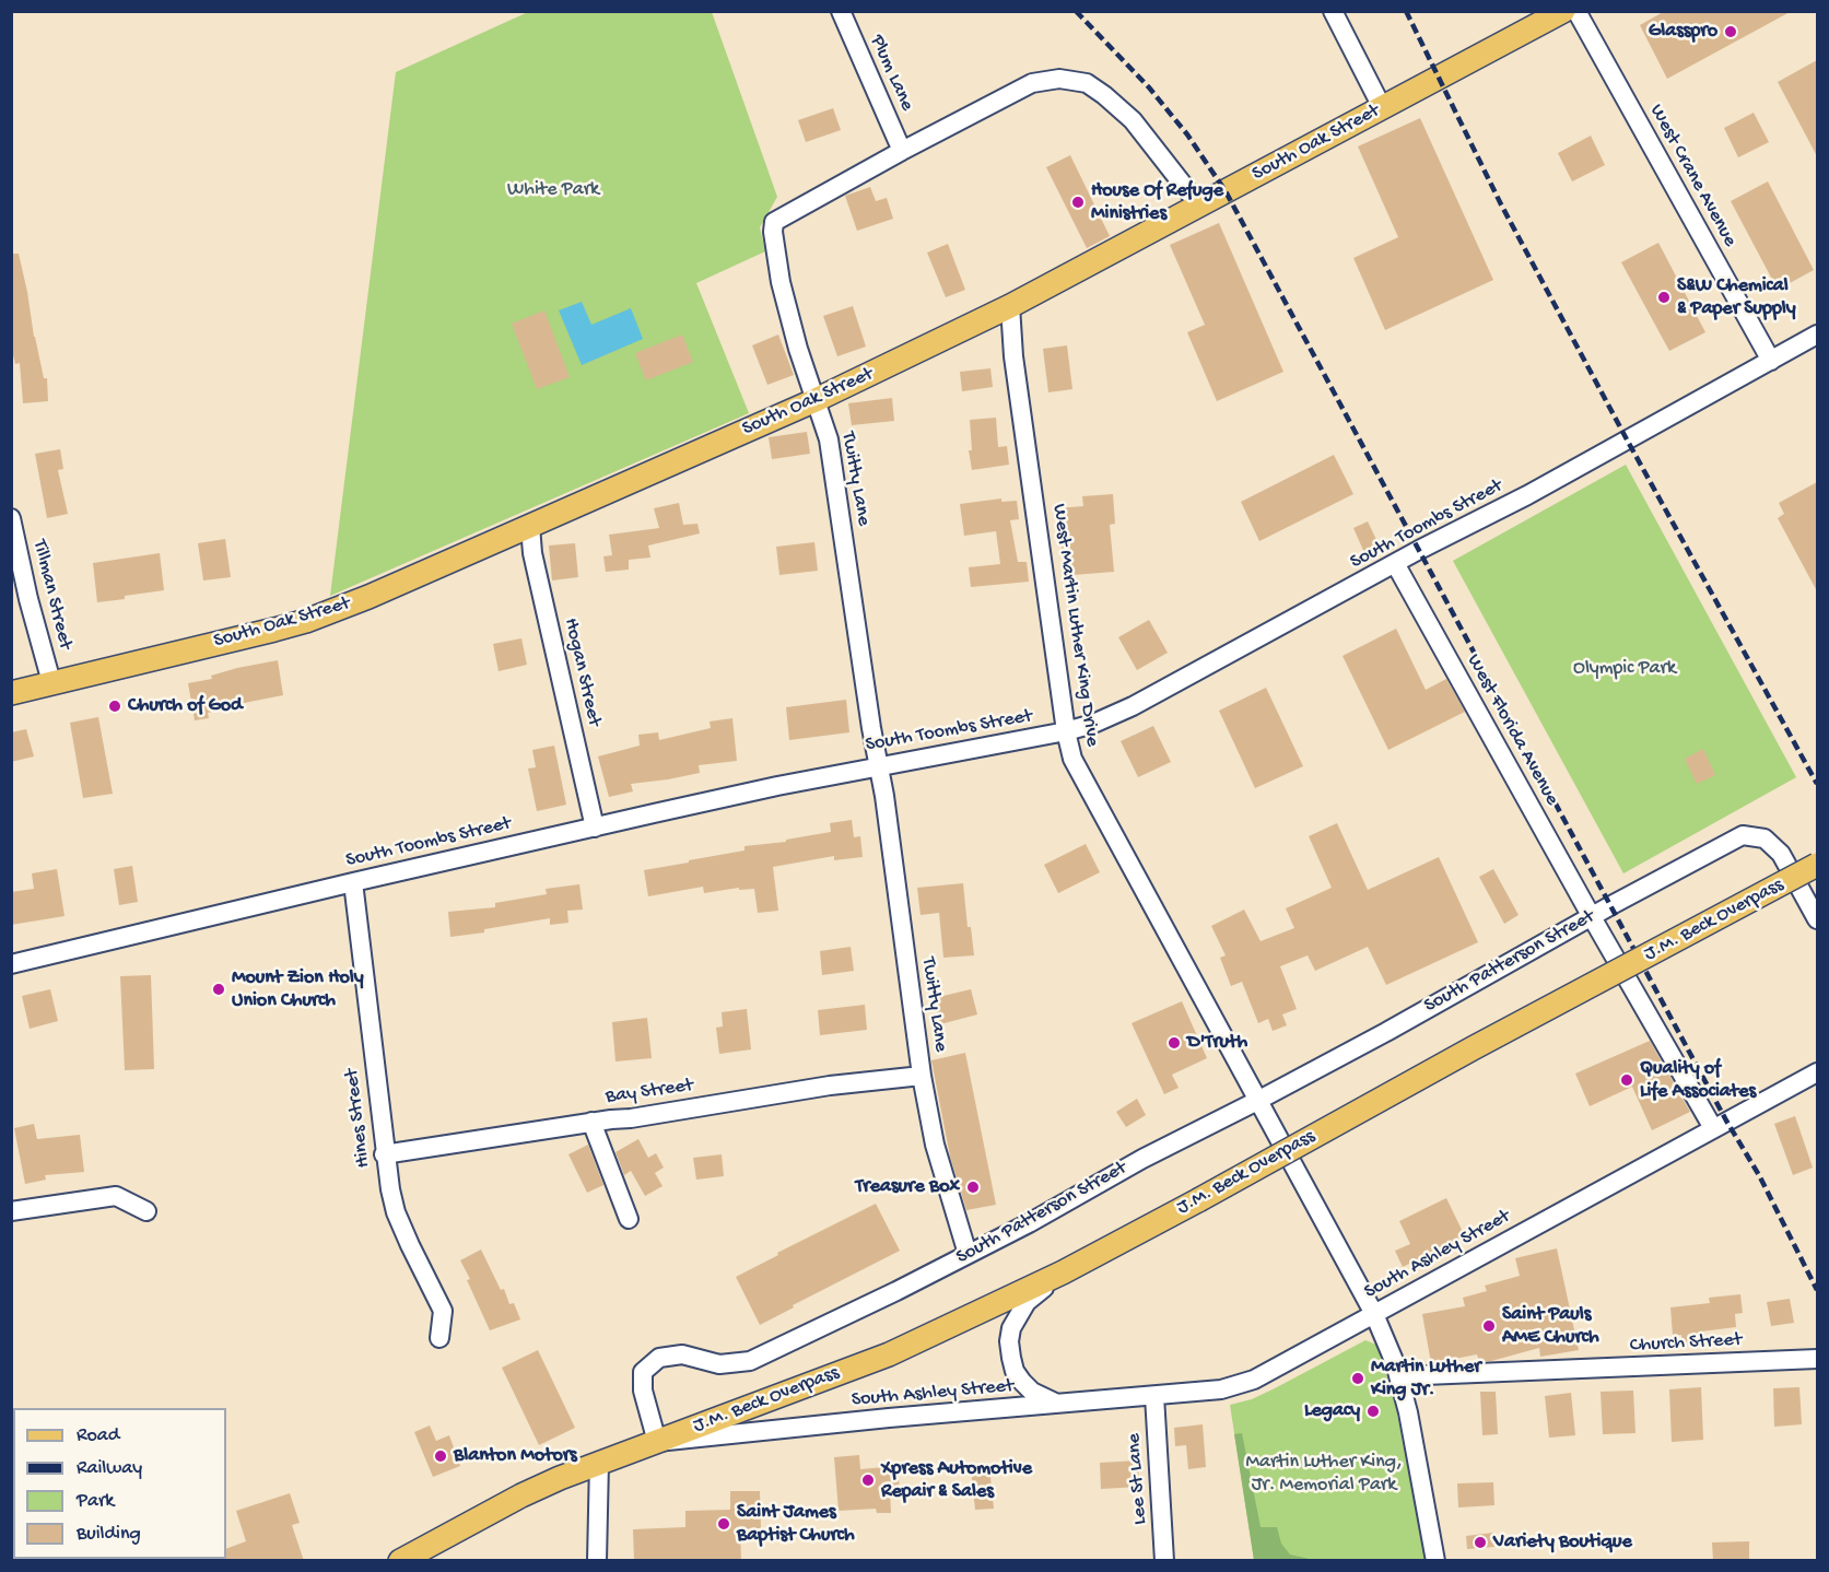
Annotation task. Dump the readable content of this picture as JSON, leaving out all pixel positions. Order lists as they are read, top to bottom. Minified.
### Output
{"streets":{"main road":["South Oak Street","J.M. Beck Overpass"],"street":["Plum Lane","West Crane Avenue","Twitty Lane","South Toombs Street","Tillman Street","West Martin Luther King Drive","Hogan Street","West Florida Avenue","South Patterson Street","Bay Street","Hines Street","South Ashley Street","Church Street","Lee St Lane"]},"crossings":[["Plum Lane","Twitty Lane"],["South Oak Street","Twitty Lane"],["South Oak Street","Tillman Street"],["South Oak Street","West Martin Luther King Drive"],["South Oak Street","Hogan Street"],["West Crane Avenue","South Toombs Street"],["Twitty Lane","South Toombs Street"],["Twitty Lane","South Patterson Street"],["Twitty Lane","Bay Street"],["South Toombs Street","West Martin Luther King Drive"],["South Toombs Street","Hogan Street"],["South Toombs Street","West Florida Avenue"],["South Toombs Street","Hines Street"],["West Martin Luther King Drive","South Patterson Street"],["West Martin Luther King Drive","South Ashley Street"],["West Martin Luther King Drive","Church Street"],["West Florida Avenue","South Patterson Street"],["West Florida Avenue","South Ashley Street"],["J.M. Beck Overpass","South Patterson Street"],["J.M. Beck Overpass","South Ashley Street"],["South Patterson Street","South Ashley Street"],["Bay Street","Hines Street"],["South Ashley Street","Lee St Lane"]],"parks":["White Park","Olympic Park","Martin Luther King, Jr. Memorial Park"],"places":["Glasspro","House Of Refuge Ministries","S&W Chemical & Paper Supply","Church of God","Mount Zion Holy Union Church","D'Truth","Quality of Life Associates","Treasure Box","Saint Pauls AME Church","Martin Luther King Jr.","Legacy","Blanton Motors","Xpress Automotive Repair & Sales","Saint James Baptist Church","Variety Boutique"],"legend":["Road","Railway","Park","Building"]}
